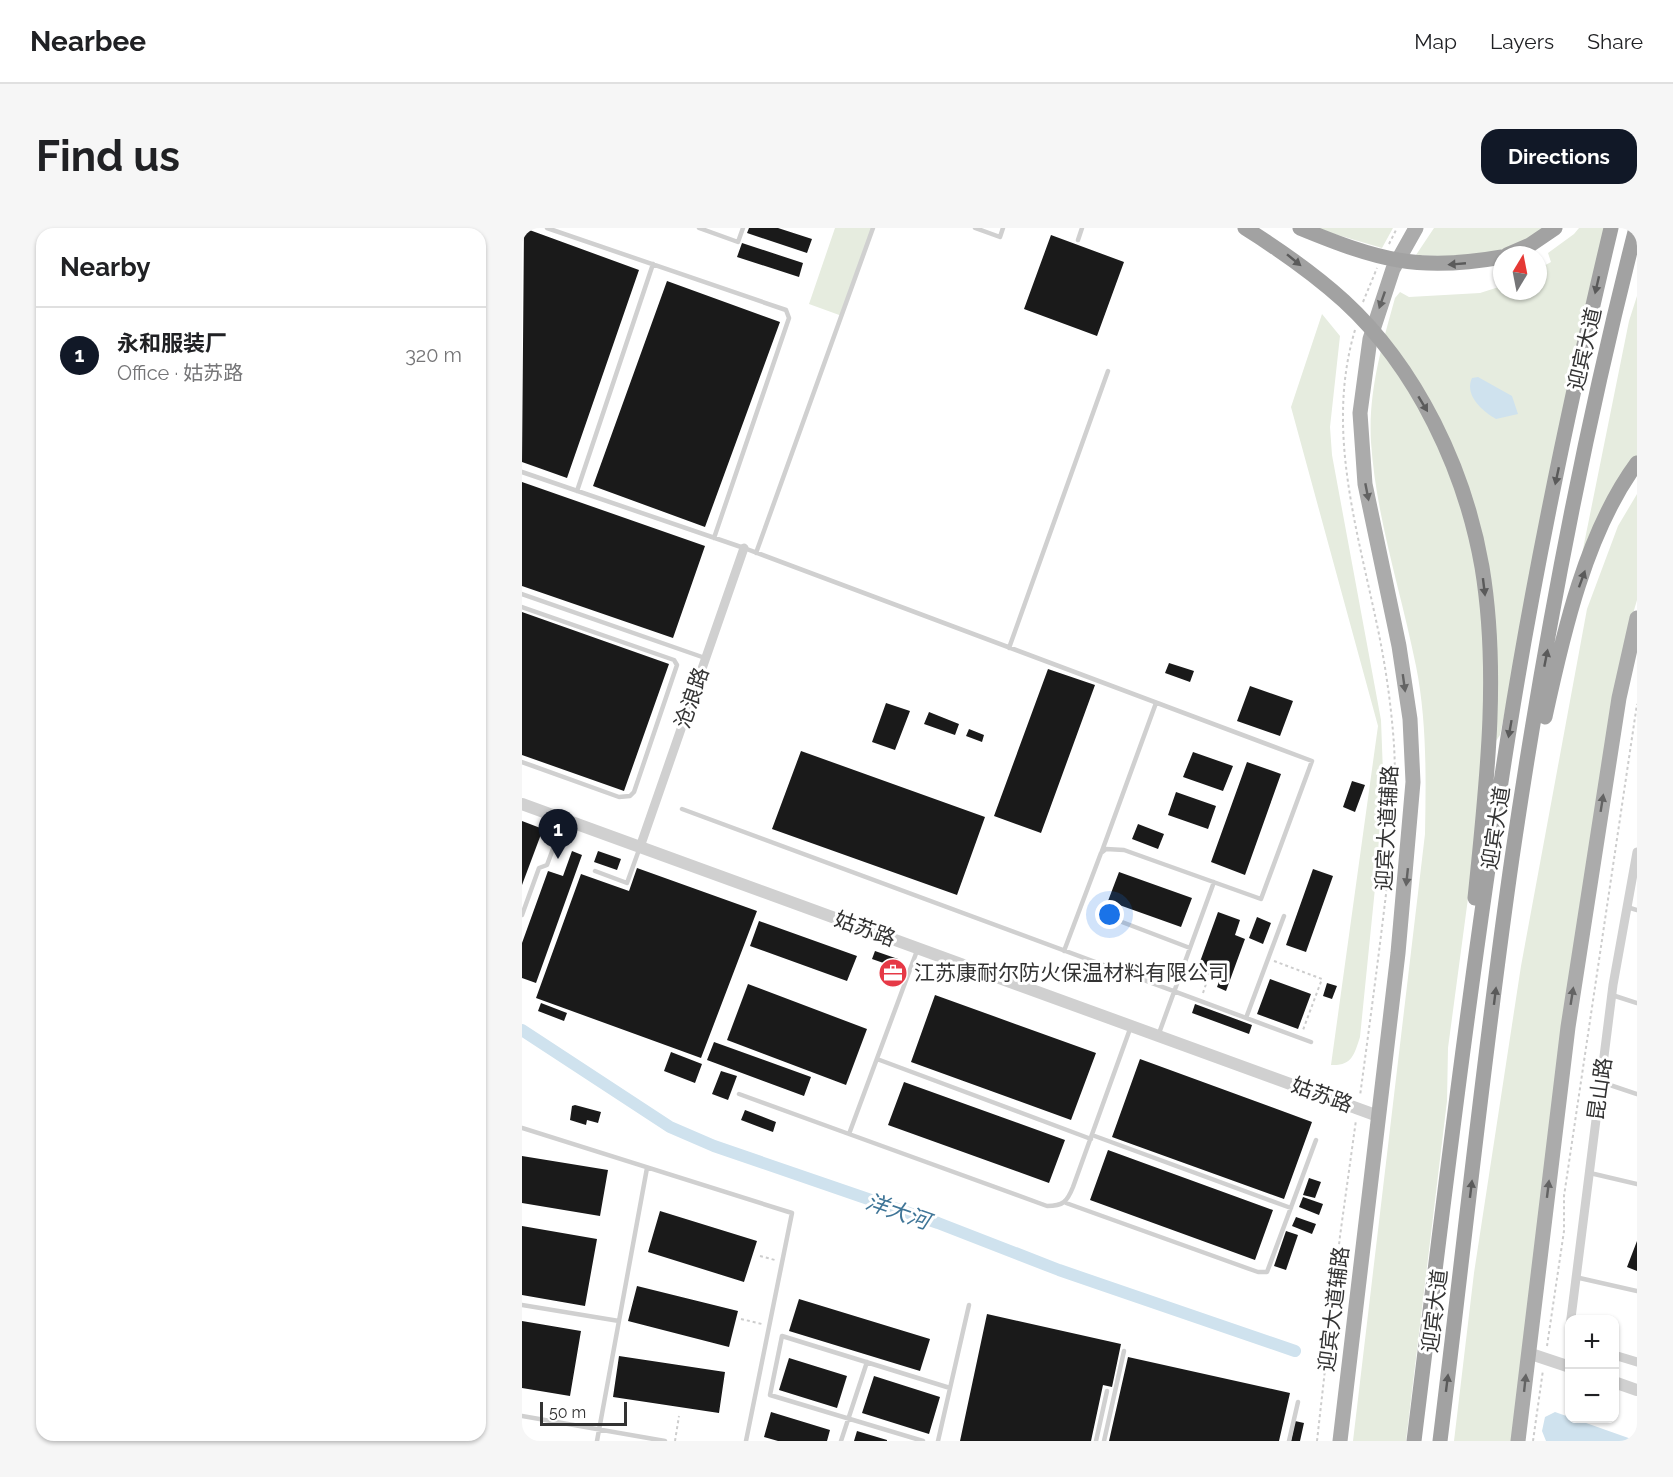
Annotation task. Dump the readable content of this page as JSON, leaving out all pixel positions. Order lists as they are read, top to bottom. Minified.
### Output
{"streets":{"highway":["迎宾大道"],"main road":["迎宾大道辅路"],"street":["沧浪路","姑苏路","昆山路"]},"crossings":[["沧浪路","姑苏路"],["迎宾大道辅路","姑苏路"]],"one_way":["迎宾大道辅路"],"water":["洋大河"],"places":{"office":["江苏康耐尔防火保温材料有限公司"]},"scale_bar":"50 m","north":"top","page":{"header":"Nearbee","nav":["Map","Layers","Share"],"buttons":"Directions","title":"Find us","heading":"Nearby","list":[{"mark":"1","name":"永和服装厂","note":"Office · 姑苏路","value":"320 m"}],"pins":"1","map_buttons":["+","−"],"scale":"50 m"}}
